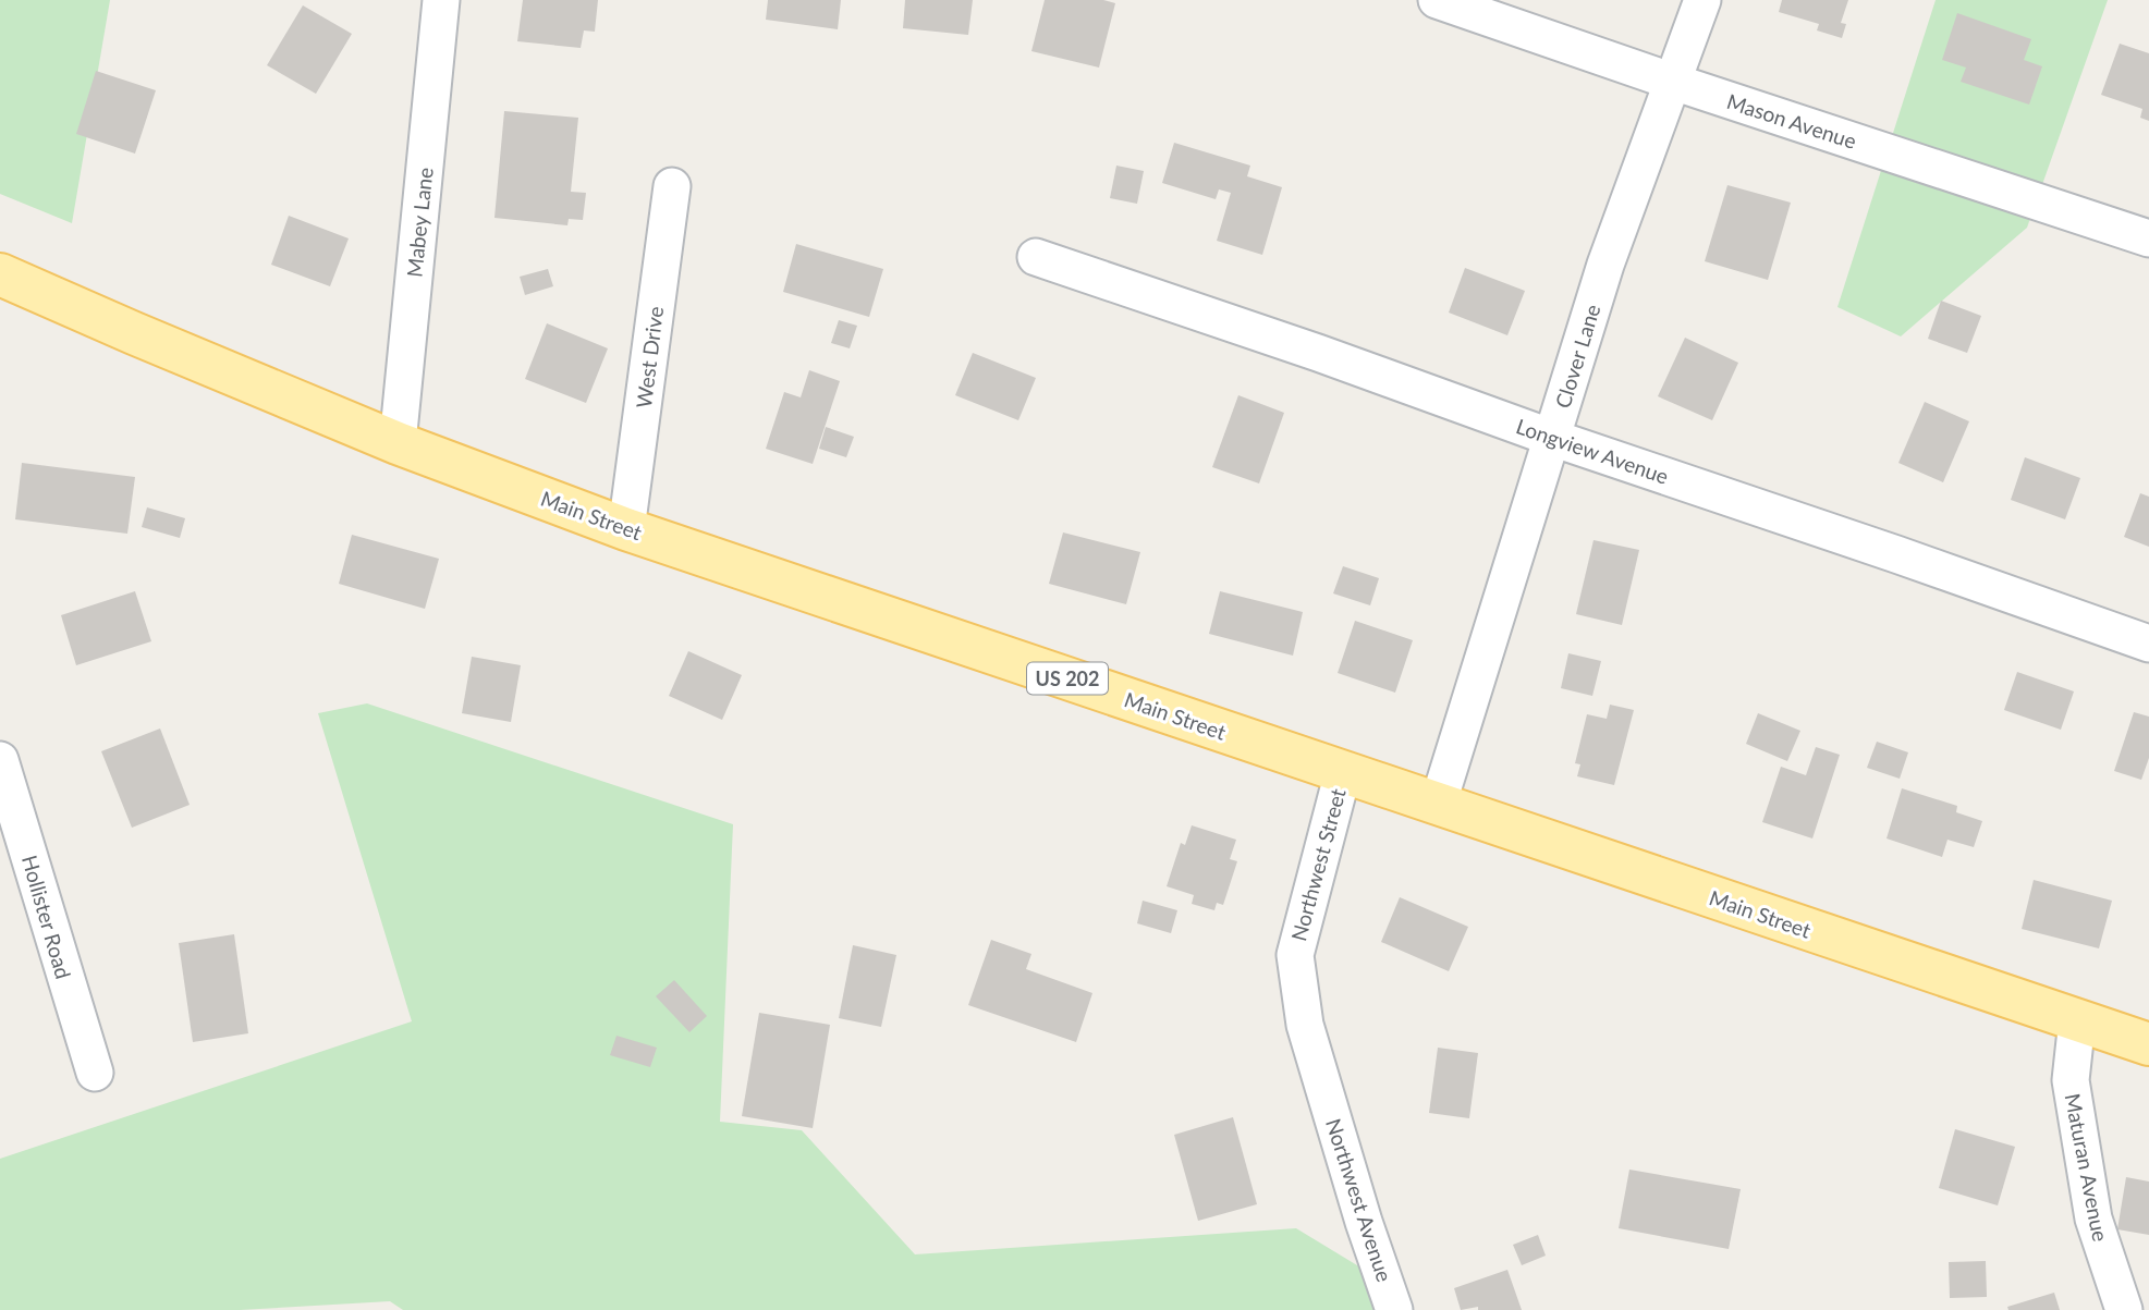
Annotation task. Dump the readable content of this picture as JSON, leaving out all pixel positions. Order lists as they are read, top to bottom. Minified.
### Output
{"streets":{"main road":["Main Street","US 202"],"street":["Mason Avenue","Mabey Lane","Clover Lane","West Drive","Longview Avenue","Northwest Street","Hollister Road","Maturan Avenue","Northwest Avenue"]},"crossings":[["Mason Avenue","Clover Lane"],["Mabey Lane","Main Street"],["Clover Lane","Longview Avenue"],["Clover Lane","Main Street"],["West Drive","Main Street"],["Main Street","Northwest Street"],["Main Street","Maturan Avenue"],["Northwest Street","Northwest Avenue"]]}
